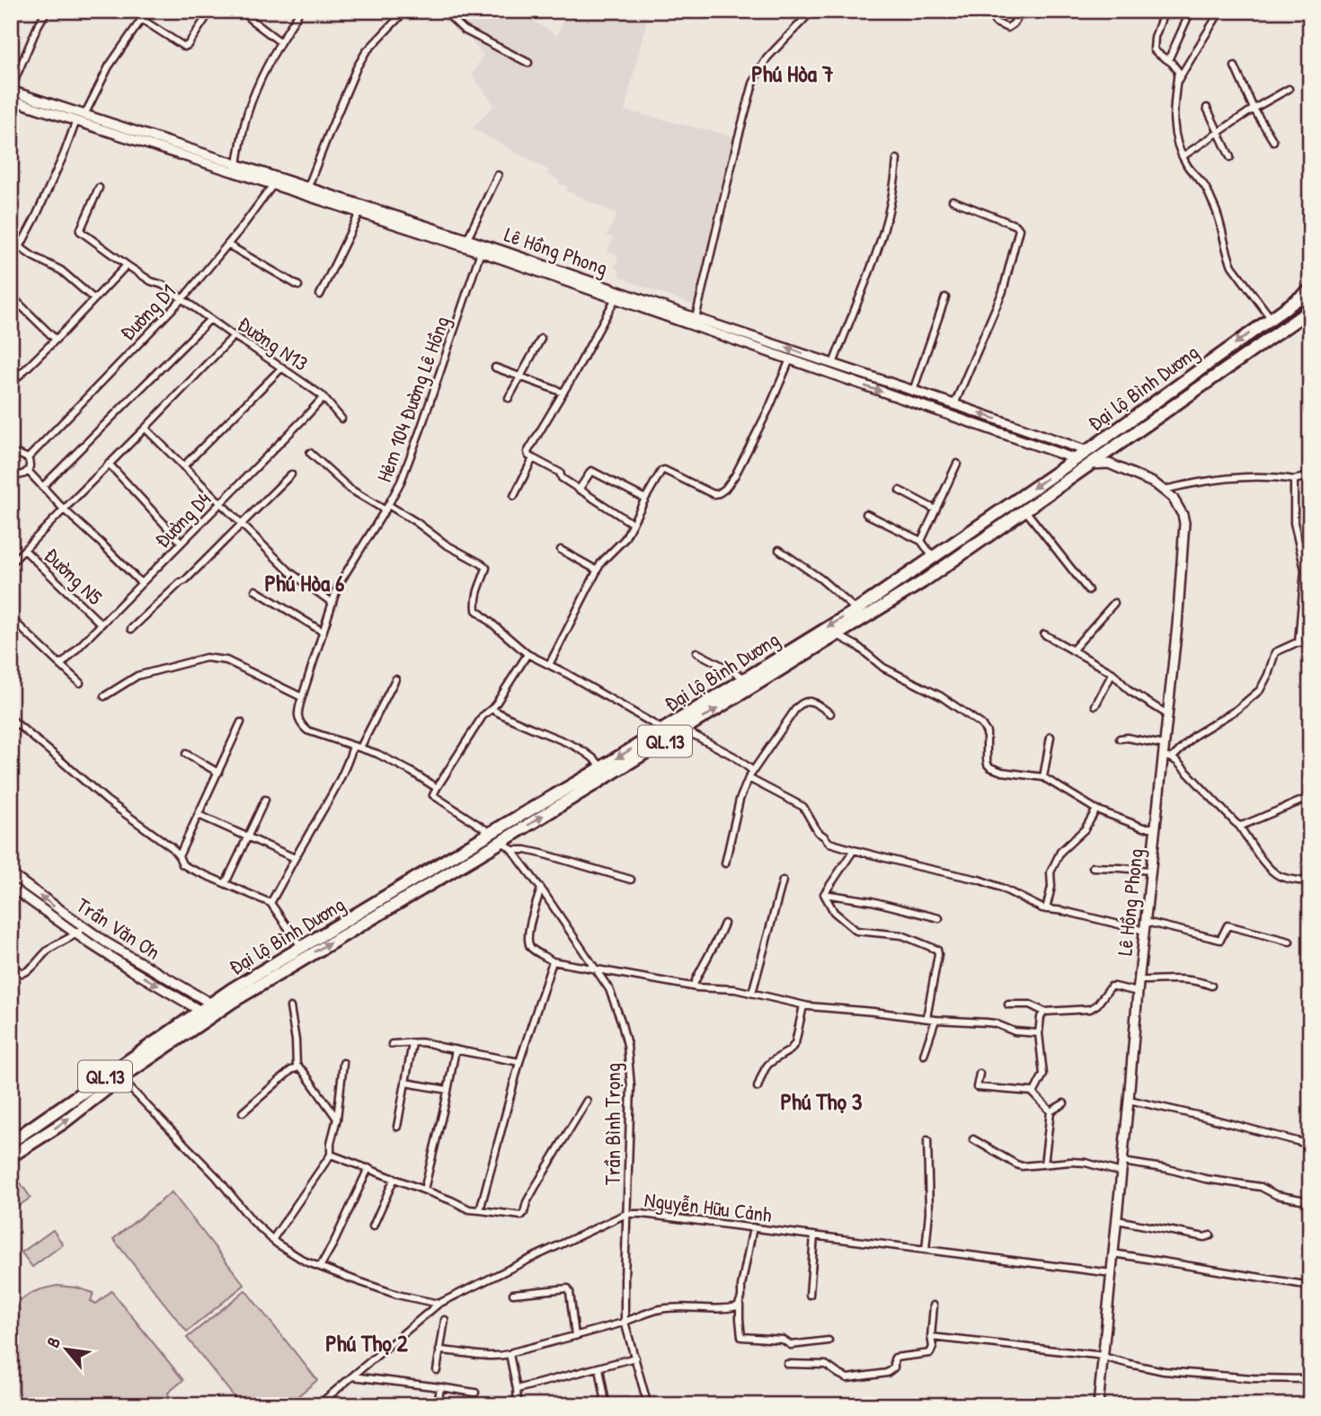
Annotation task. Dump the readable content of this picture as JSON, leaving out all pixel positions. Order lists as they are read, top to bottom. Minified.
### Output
{"streets":{"highway":["Đại lộ Bình Dương","QL.13"],"street":["Lê Hồng Phong","Đường D1","Đường N13","Hẻm 104 Đường Lê Hồng","Đường D4","Đường N5","Trần Văn Ơn","Trần Bình Trọng","Nguyễn Hữu Cảnh"]},"crossings":[["Lê Hồng Phong","Đường D1"],["Lê Hồng Phong","Đại lộ Bình Dương"],["Lê Hồng Phong","Hẻm 104 Đường Lê Hồng"],["Lê Hồng Phong","Nguyễn Hữu Cảnh"],["Đường D1","Đường N13"],["Đường N13","Đường D4"],["Đại lộ Bình Dương","Hẻm 104 Đường Lê Hồng"],["Đại lộ Bình Dương","Trần Văn Ơn"],["Đại lộ Bình Dương","Trần Bình Trọng"],["Đường D4","Đường N5"],["Trần Bình Trọng","Nguyễn Hữu Cảnh"]],"districts":["Phú Hòa 7","Phú Hòa 6","Phú Thọ 3","Phú Thọ 2"],"north":"top left"}
